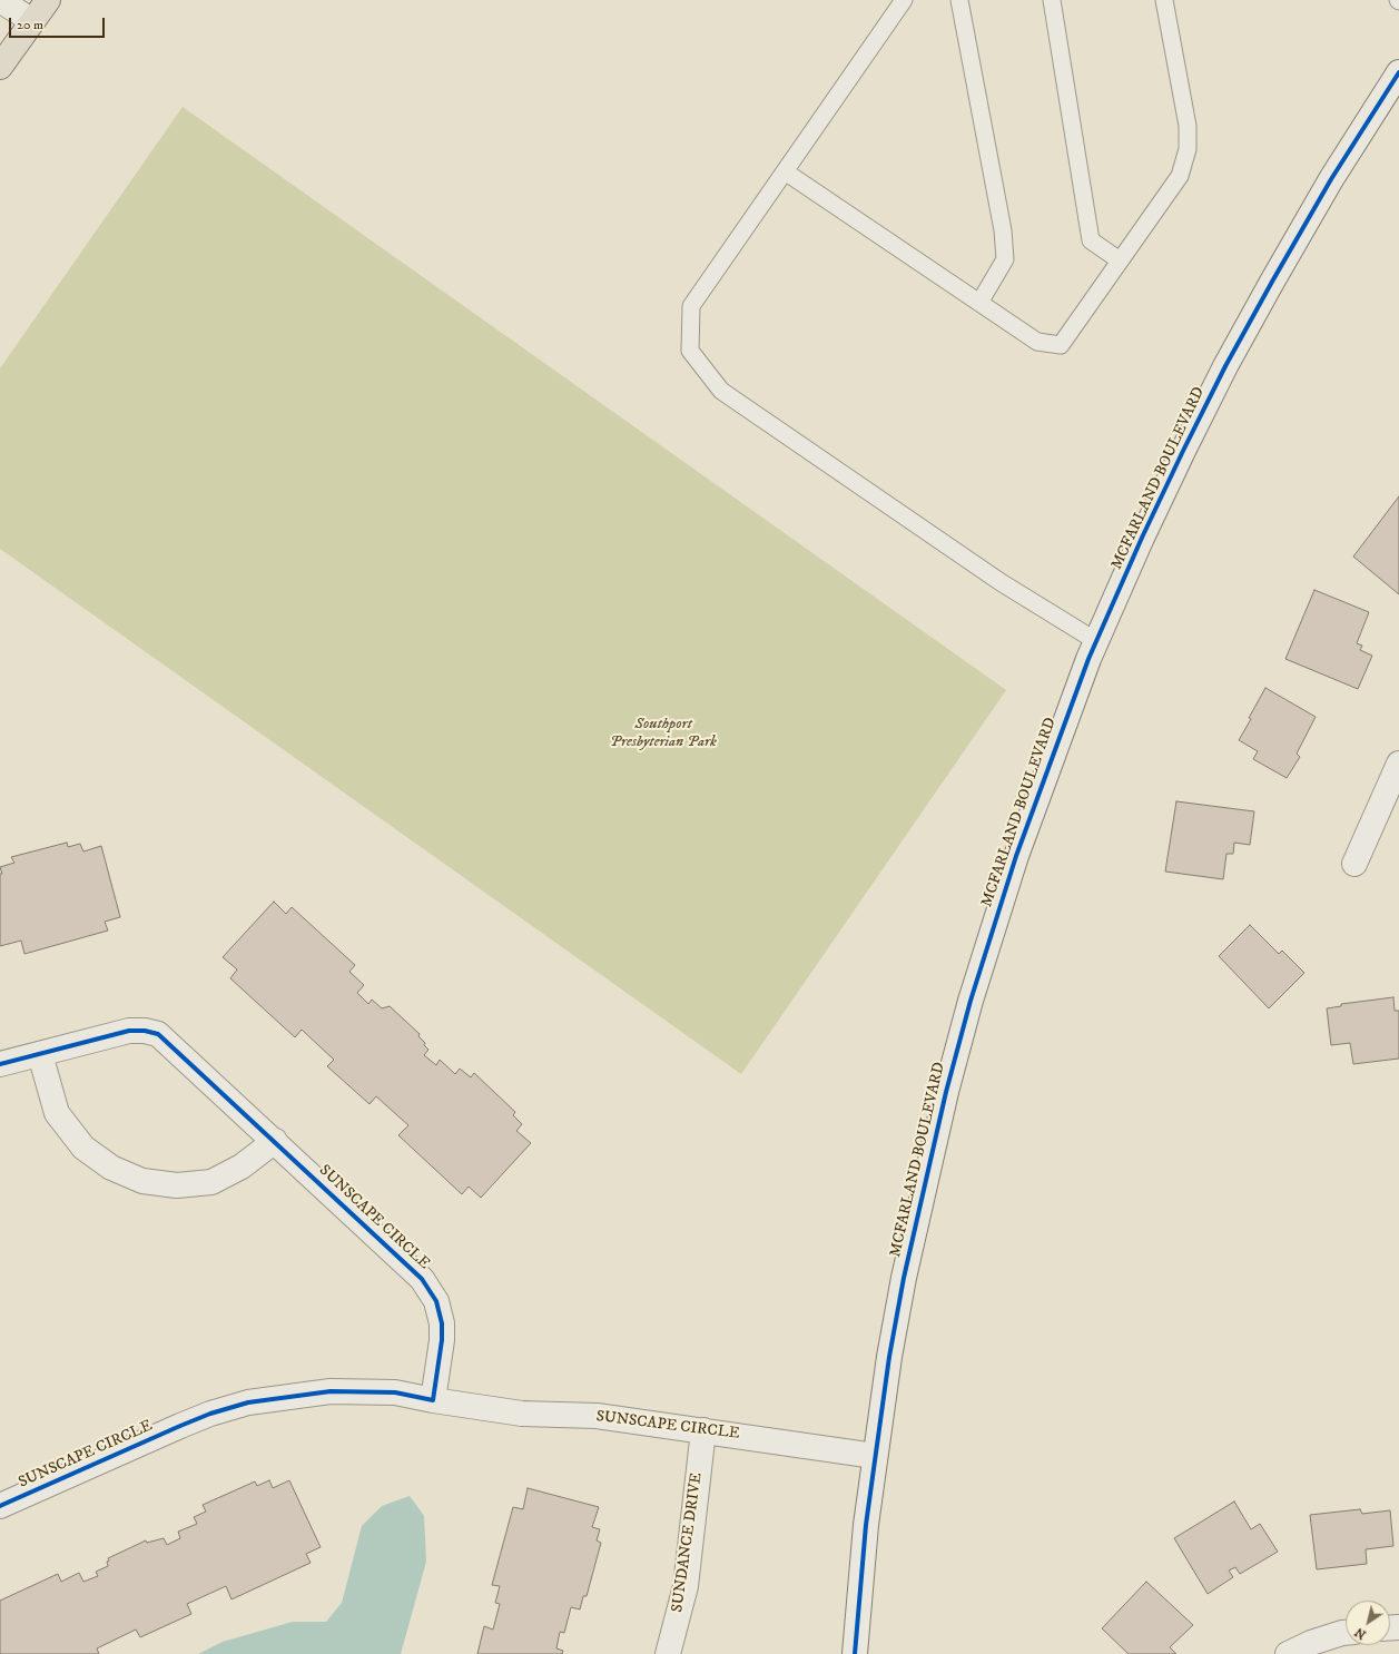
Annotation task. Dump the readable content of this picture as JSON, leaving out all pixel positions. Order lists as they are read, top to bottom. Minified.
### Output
{"streets":{"street":["MCFARLAND BOULEVARD","SUNSCAPE CIRCLE","SUNDANCE DRIVE"]},"crossings":[["MCFARLAND BOULEVARD","SUNSCAPE CIRCLE"],["SUNSCAPE CIRCLE","SUNDANCE DRIVE"]],"parks":["Southport Presbyterian Park"],"scale_bar":"20 m","north":"bottom left"}
